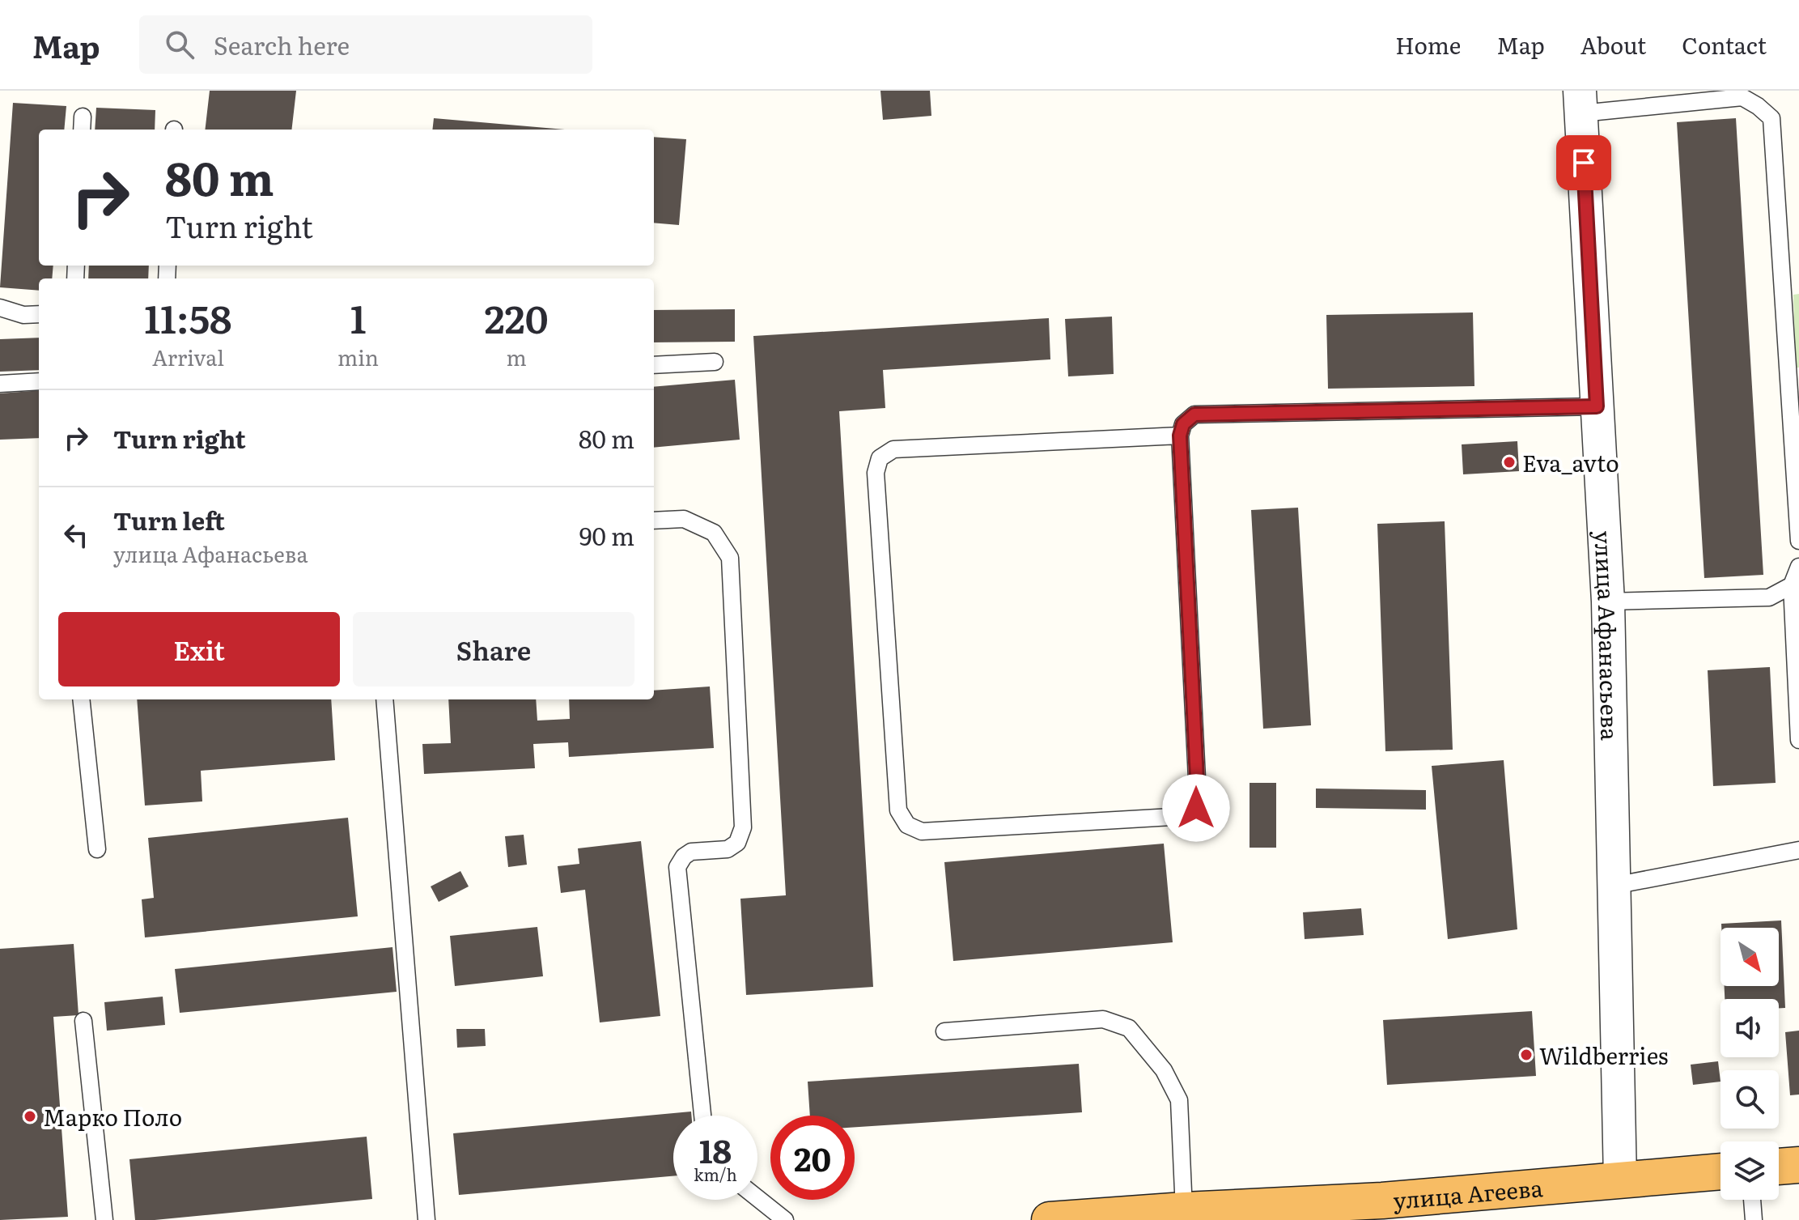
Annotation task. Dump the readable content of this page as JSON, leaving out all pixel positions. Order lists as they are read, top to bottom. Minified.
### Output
{"streets":{"highway":["улица Агеева"],"street":["улица Афанасьева"]},"crossings":[["улица Афанасьева","улица Агеева"]],"places":["Eva_avto","Wildberries","Марко Поло"],"north":"bottom right","page":{"header":"Map","search":"Search here","nav":["Home","Map","About","Contact"],"turn":["80 m","Turn right"],"eta":["11:58","Arrival","1","min","220","m"],"list":[{"name":"Turn right","value":"80 m"},{"name":"Turn left","note":"улица Афанасьева","value":"90 m"}],"buttons":["Exit","Share"],"speed":"18 km/h","limit":"20"}}
